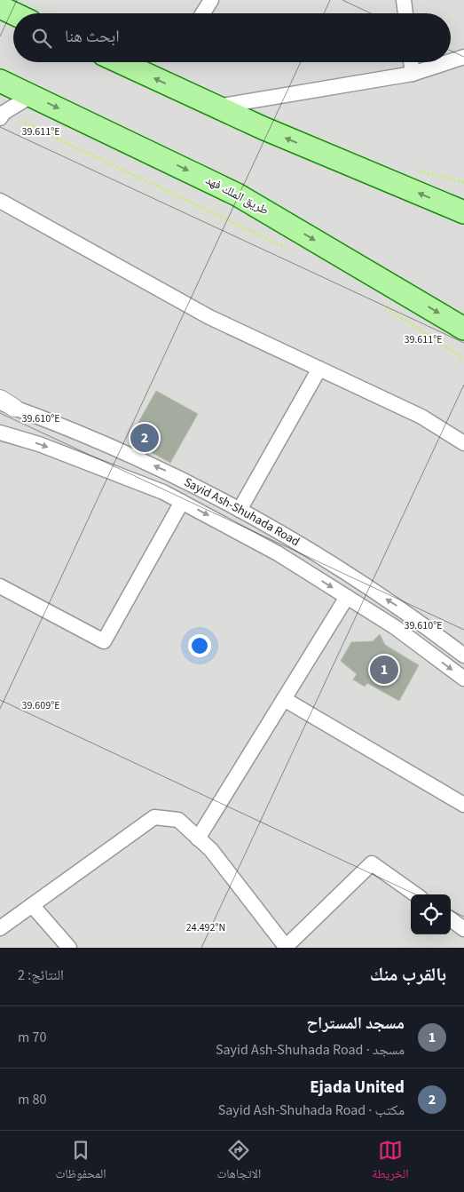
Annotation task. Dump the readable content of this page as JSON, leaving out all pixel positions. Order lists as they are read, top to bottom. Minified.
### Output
{"streets":{"main road":["طريق الملك فهد"],"street":["Sayid Ash-Shuhada Road"]},"page":{"search":"ابحث هنا","pins":["2","1"],"heading":["بالقرب منك","النتائج: 2"],"list":[{"mark":"1","name":"مسجد المستراح","note":"مسجد · Sayid Ash-Shuhada Road","value":"70 m"},{"mark":"2","name":"Ejada United","note":"مكتب · Sayid Ash-Shuhada Road","value":"80 m"}],"nav":["الخريطة","الاتجاهات","المحفوظات"]},"coordinates":["39.611°E","39.610°E","39.609°E","24.492°N"]}
